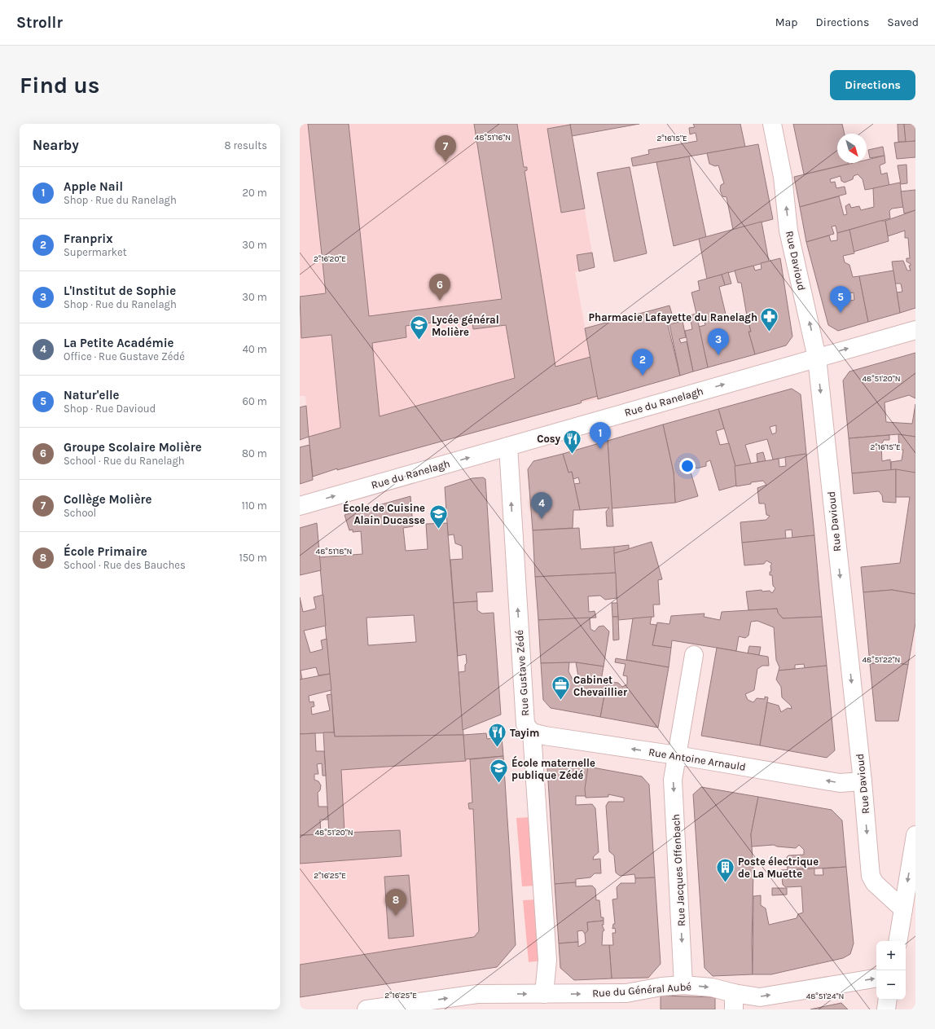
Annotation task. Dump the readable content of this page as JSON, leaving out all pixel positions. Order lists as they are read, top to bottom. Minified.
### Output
{"streets":{"street":["Rue Davioud","Rue du Ranelagh","Rue Gustave Zédé","Rue Antoine Arnauld","Rue Jacques Offenbach","Rue du Général Aubé"]},"crossings":[["Rue Davioud","Rue du Ranelagh"],["Rue Davioud","Rue Antoine Arnauld"],["Rue du Ranelagh","Rue Gustave Zédé"],["Rue Gustave Zédé","Rue Antoine Arnauld"],["Rue Gustave Zédé","Rue du Général Aubé"],["Rue Antoine Arnauld","Rue Jacques Offenbach"],["Rue Jacques Offenbach","Rue du Général Aubé"]],"one_way":["Rue du Ranelagh","Rue Gustave Zédé","Rue Antoine Arnauld","Rue Jacques Offenbach","Rue du Général Aubé"],"places":{"pharmacy":["Pharmacie Lafayette du Ranelagh"],"school or university":["Lycée général Molière","École de Cuisine Alain Ducasse","École maternelle publique Zédé"],"restaurant":["Cosy","Tayim"],"office":["Cabinet Chevaillier"],"building":["Poste électrique de La Muette"]},"north":"bottom right","page":{"header":"Strollr","nav":["Map","Directions","Saved"],"buttons":"Directions","title":"Find us","heading":["Nearby","8 results"],"pins":["7","6","5","3","2","1","4","8"],"list":[{"mark":"1","name":"Apple Nail","note":"Shop · Rue du Ranelagh","value":"20 m"},{"mark":"2","name":"Franprix","note":"Supermarket","value":"30 m"},{"mark":"3","name":"L'Institut de Sophie","note":"Shop · Rue du Ranelagh","value":"30 m"},{"mark":"4","name":"La Petite Académie","note":"Office · Rue Gustave Zédé","value":"40 m"},{"mark":"5","name":"Natur'elle","note":"Shop · Rue Davioud","value":"60 m"},{"mark":"6","name":"Groupe Scolaire Molière","note":"School · Rue du Ranelagh","value":"80 m"},{"mark":"7","name":"Collège Molière","note":"School","value":"110 m"},{"mark":"8","name":"École Primaire","note":"School · Rue des Bauches","value":"150 m"}],"map_buttons":["+","−"]},"coordinates":["48°51'16\"N","2°16'15\"E","2°16'20\"E","48°51'20\"N","48°51'18\"N","48°51'22\"N","2°16'25\"E","48°51'24\"N"]}
